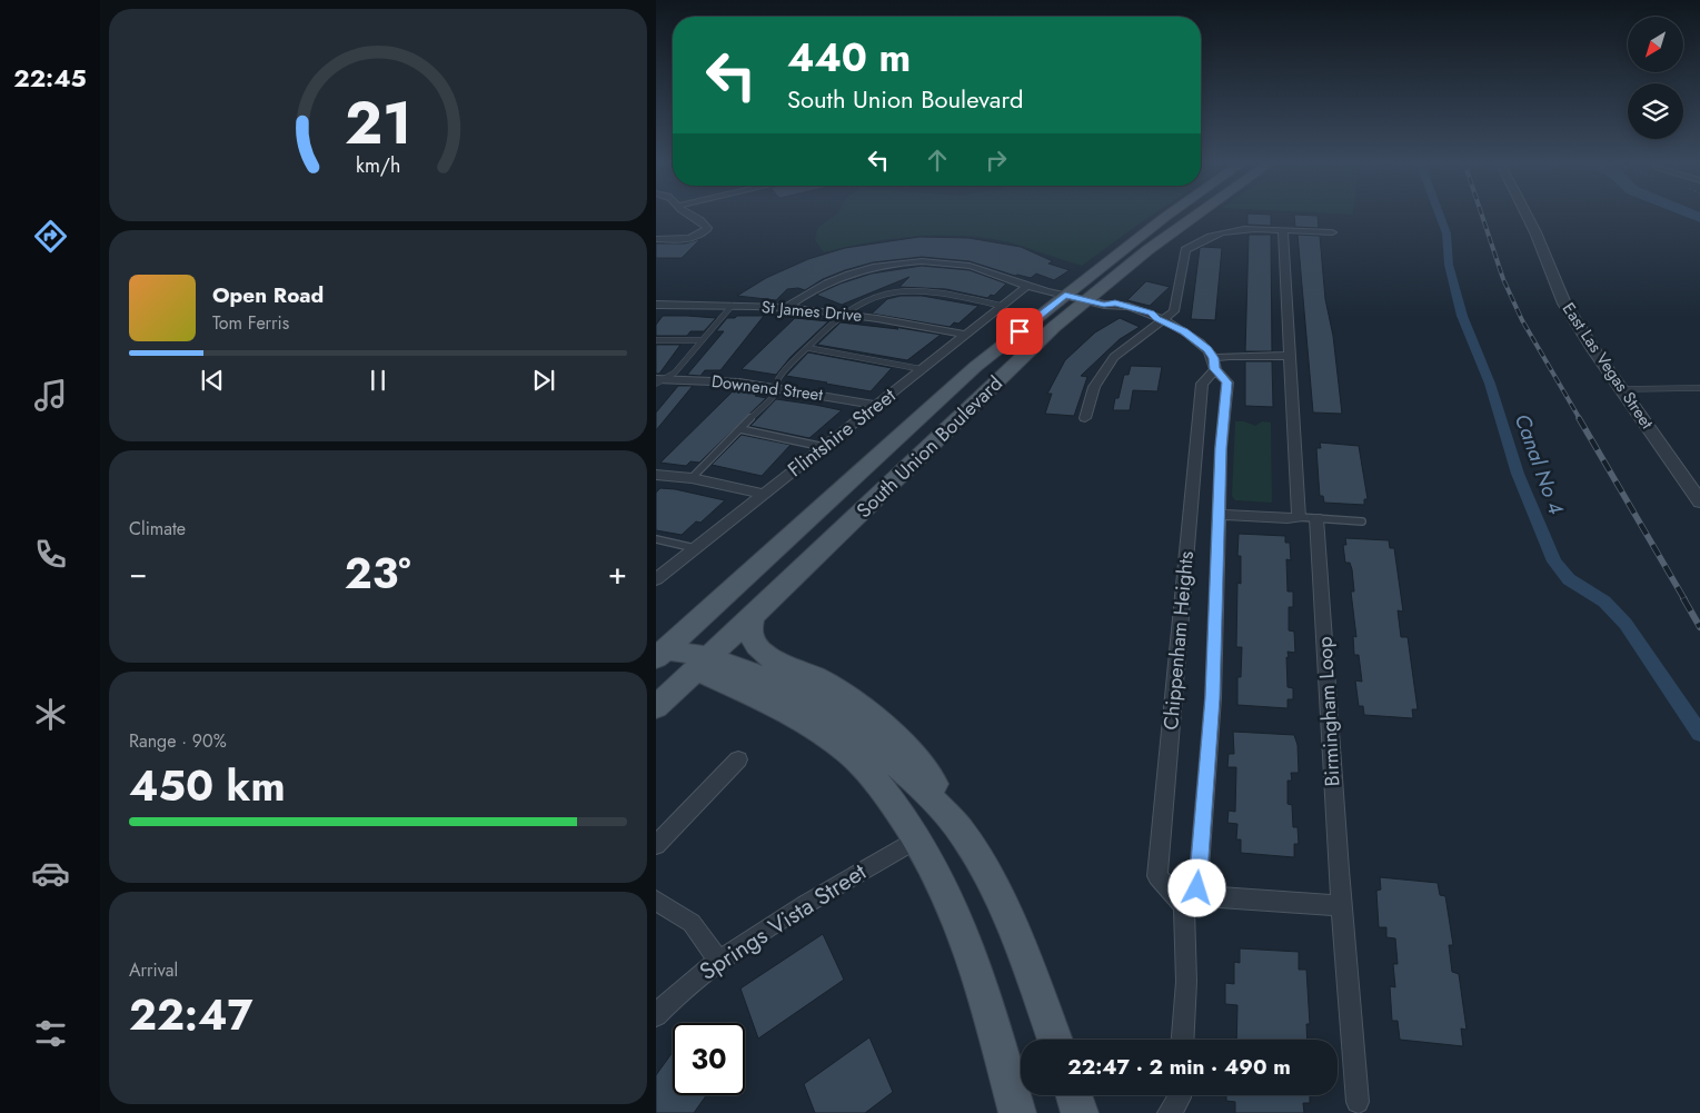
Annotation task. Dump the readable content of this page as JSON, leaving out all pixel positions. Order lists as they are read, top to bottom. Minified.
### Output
{"streets":{"main road":["South Union Boulevard"],"street":["St James Drive","East Las Vegas Street","Downend Street","Flintshire Street","Chippenham Heights","Birmingham Loop","Springs Vista Street"]},"crossings":[["St James Drive","Flintshire Street"],["St James Drive","Chippenham Heights"],["Downend Street","Flintshire Street"],["Flintshire Street","Chippenham Heights"],["South Union Boulevard","Chippenham Heights"]],"water":["Canal No 4"],"north":"bottom left","page":{"tabs":"22:45","turn":["440 m","South Union Boulevard"],"song":["Open Road","Tom Ferris"],"tile":["Climate",["Range · 90%","450 km"],["Arrival","22:47"]],"heat":["−","23°","+"],"limit":"30","trip":"22:47 · 2 min · 490 m","gauge":["21","km/h"]}}
